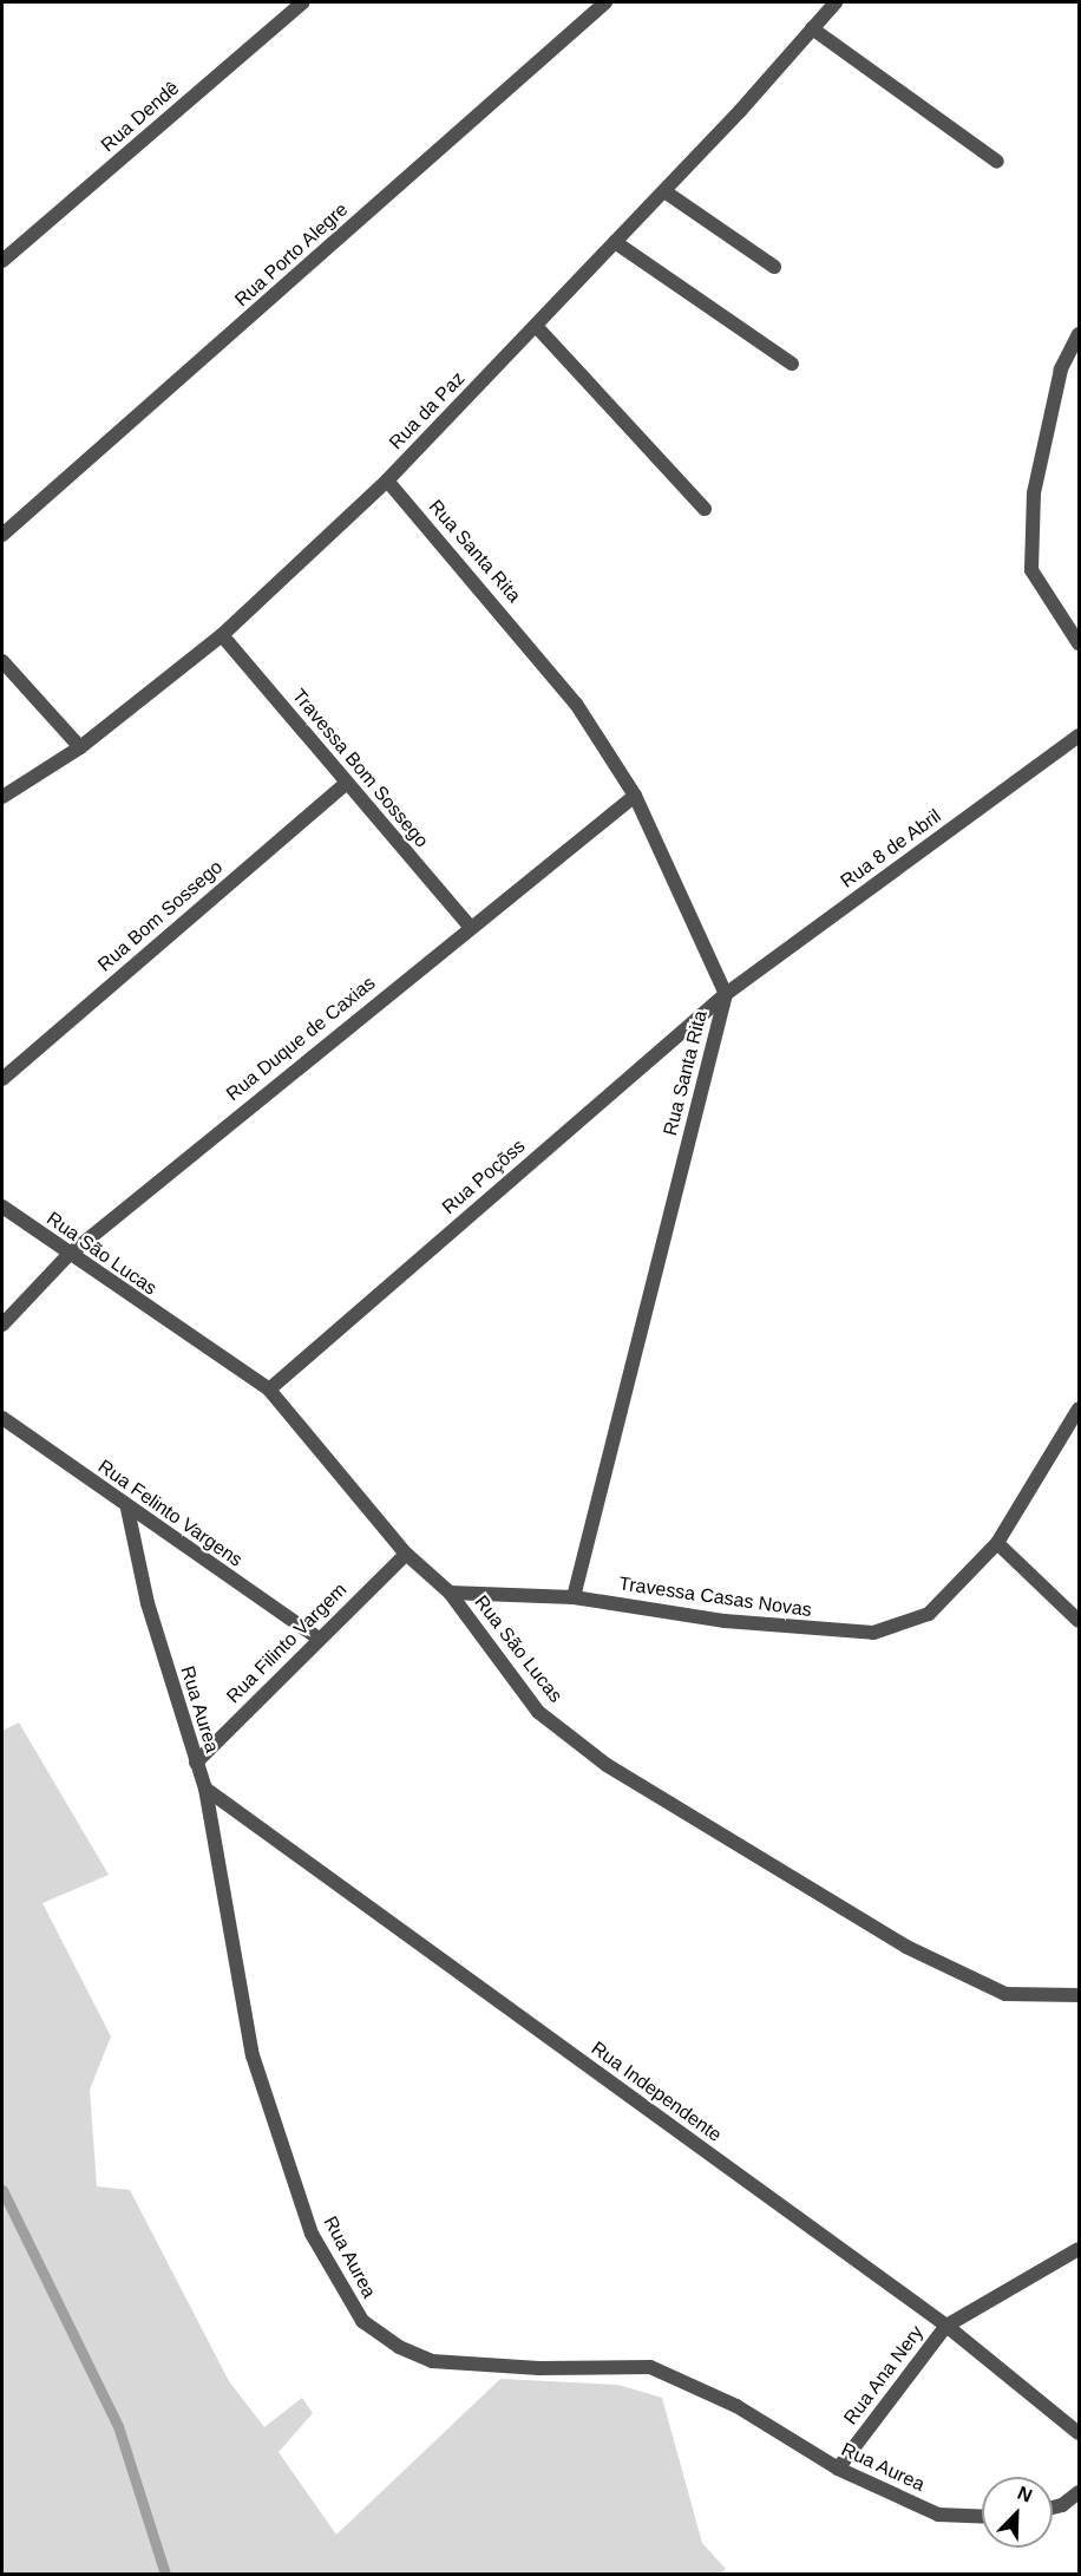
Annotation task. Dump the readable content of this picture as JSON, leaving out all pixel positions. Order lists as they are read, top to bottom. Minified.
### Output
{"streets":{"street":["Rua Dendê","Rua Porto Alegre","Rua da Paz","Rua Santa Rita","Travessa Bom Sossego","Rua 8 de Abril","Rua Bom Sossego","Rua Duque de Caxias","Rua Poçõss","Rua São Lucas","Rua Felinto Vargens","Travessa Casas Novas","Rua Filinto Vargem","Rua Aurea","Rua Independente","Rua Ana Nery"]},"crossings":[["Rua da Paz","Rua Santa Rita"],["Rua da Paz","Travessa Bom Sossego"],["Rua Santa Rita","Rua 8 de Abril"],["Rua Santa Rita","Rua Duque de Caxias"],["Rua Santa Rita","Rua Poçõss"],["Rua Santa Rita","Travessa Casas Novas"],["Travessa Bom Sossego","Rua Bom Sossego"],["Travessa Bom Sossego","Rua Duque de Caxias"],["Rua 8 de Abril","Rua Poçõss"],["Rua Duque de Caxias","Rua São Lucas"],["Rua Poçõss","Rua São Lucas"],["Rua São Lucas","Travessa Casas Novas"],["Rua São Lucas","Rua Filinto Vargem"],["Rua Felinto Vargens","Rua Filinto Vargem"],["Rua Felinto Vargens","Rua Aurea"],["Rua Filinto Vargem","Rua Aurea"],["Rua Aurea","Rua Independente"],["Rua Aurea","Rua Ana Nery"],["Rua Independente","Rua Ana Nery"]],"north":"top right"}
